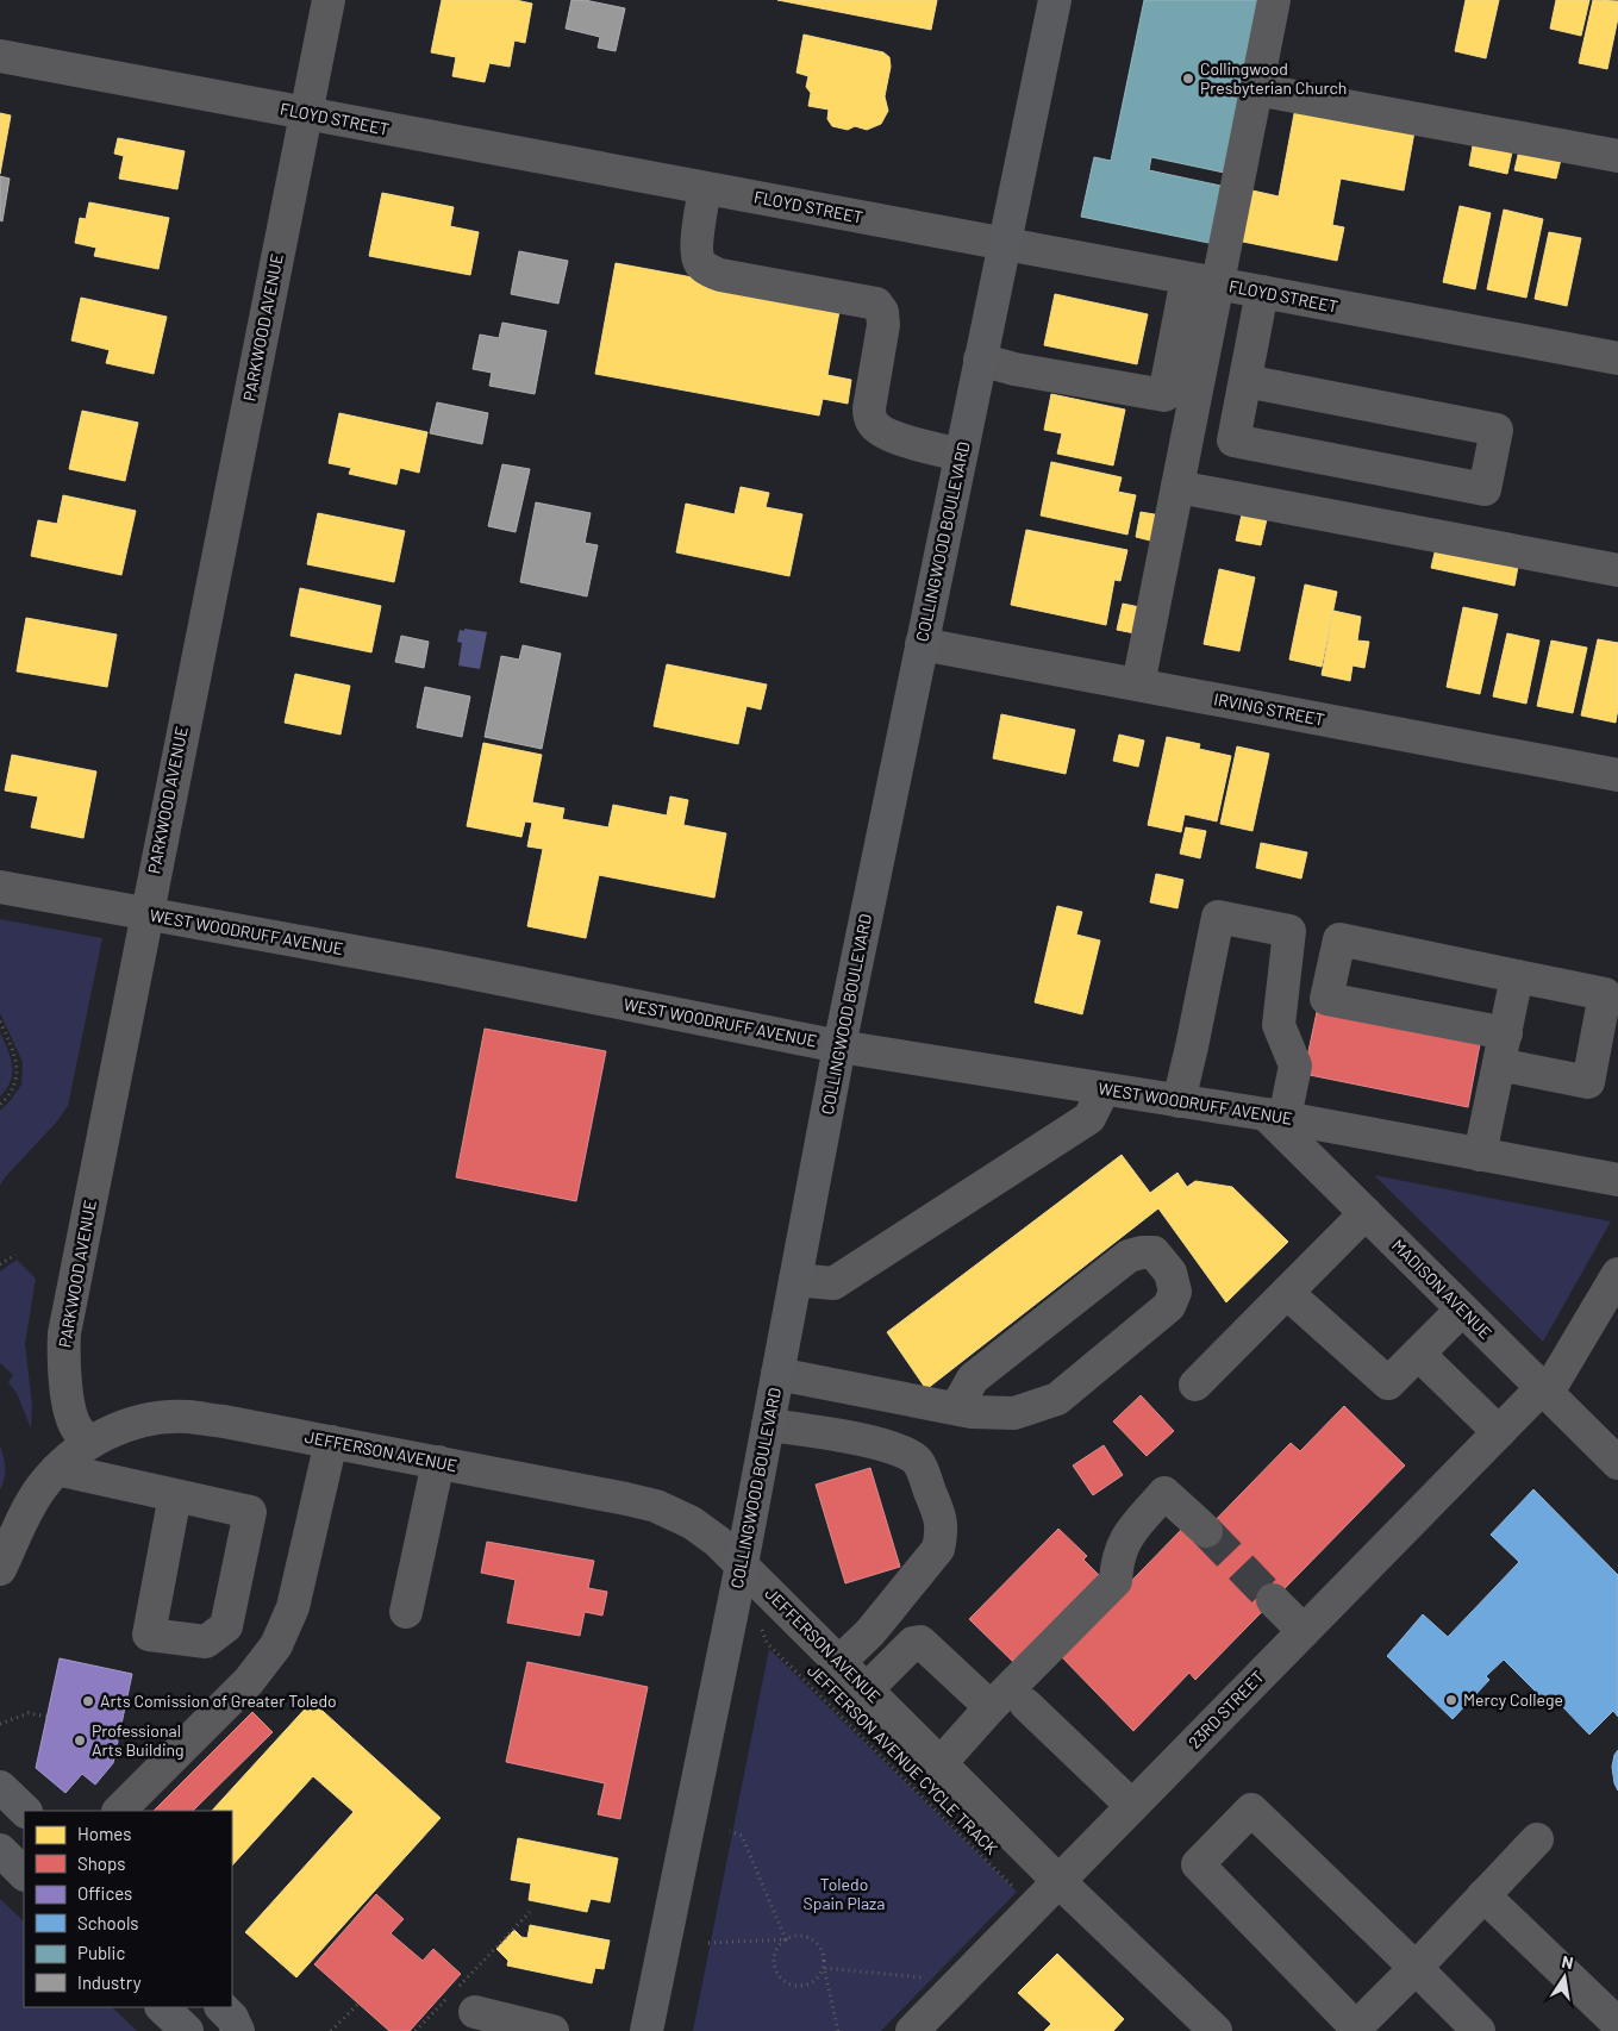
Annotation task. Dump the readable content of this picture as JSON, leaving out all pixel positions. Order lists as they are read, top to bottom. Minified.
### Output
{"streets":{"main road":["COLLINGWOOD BOULEVARD"],"street":["FLOYD STREET","PARKWOOD AVENUE","IRVING STREET","WEST WOODRUFF AVENUE","MADISON AVENUE","JEFFERSON AVENUE","23RD STREET"],"path":["JEFFERSON AVENUE CYCLE TRACK"]},"crossings":[["FLOYD STREET","PARKWOOD AVENUE"],["FLOYD STREET","COLLINGWOOD BOULEVARD"],["PARKWOOD AVENUE","WEST WOODRUFF AVENUE"],["PARKWOOD AVENUE","JEFFERSON AVENUE"],["COLLINGWOOD BOULEVARD","IRVING STREET"],["COLLINGWOOD BOULEVARD","WEST WOODRUFF AVENUE"],["COLLINGWOOD BOULEVARD","JEFFERSON AVENUE"],["WEST WOODRUFF AVENUE","MADISON AVENUE"],["MADISON AVENUE","23RD STREET"],["JEFFERSON AVENUE","23RD STREET"]],"parks":["Toledo Spain Plaza"],"places":["Collingwood Presbyterian Church","Mercy College","Arts Comission of Greater Toledo","Professional Arts Building"],"legend":["Homes","Shops","Offices","Schools","Public","Industry"],"north":"top"}
